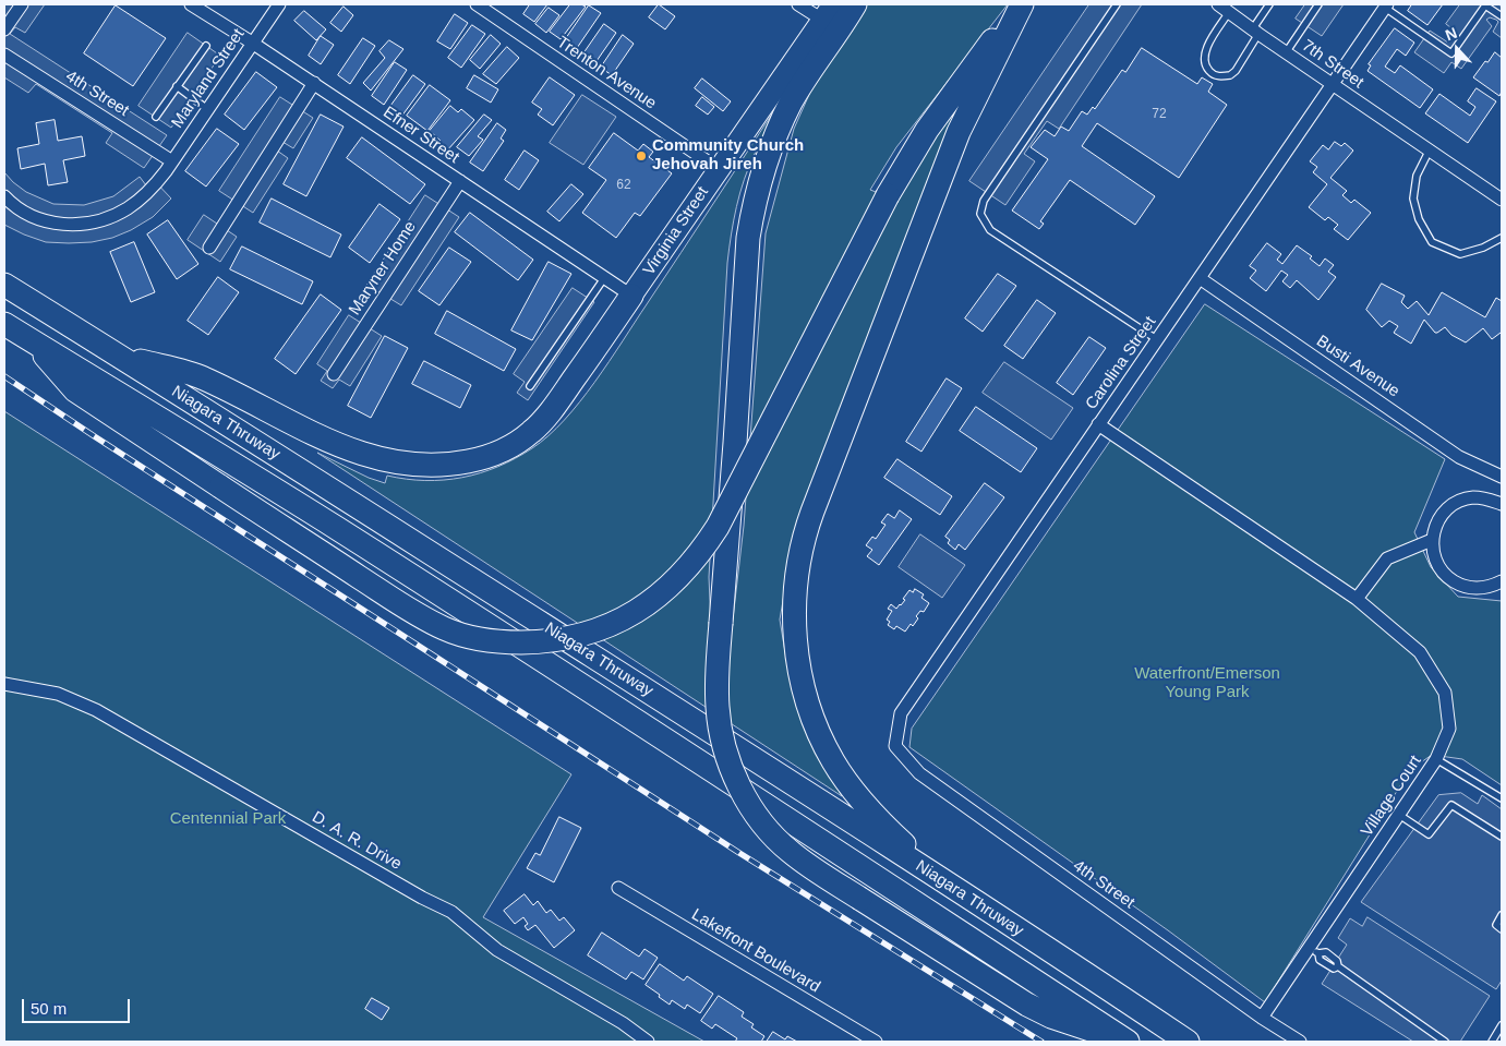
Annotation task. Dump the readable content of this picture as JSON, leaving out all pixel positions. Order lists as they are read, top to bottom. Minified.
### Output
{"streets":{"highway":["Niagara Thruway"],"main road":["Virginia Street"],"street":["7th Street","Trenton Avenue","Maryland Street","4th Street","Efner Street","Maryner Home","Carolina Street","Busti Avenue","Village Court","D. A. R. Drive","Lakefront Boulevard"]},"crossings":[["7th Street","Carolina Street"],["Trenton Avenue","Virginia Street"],["Maryland Street","4th Street"],["Maryland Street","Efner Street"],["4th Street","Carolina Street"],["4th Street","Village Court"],["Efner Street","Virginia Street"],["Efner Street","Maryner Home"],["Carolina Street","Busti Avenue"],["Carolina Street","Village Court"]],"parks":["Waterfront/Emerson Young Park","Centennial Park"],"places":["Community Church Jehovah Jireh"],"house_numbers":["72","62"],"scale_bar":"50 m","north":"top"}
